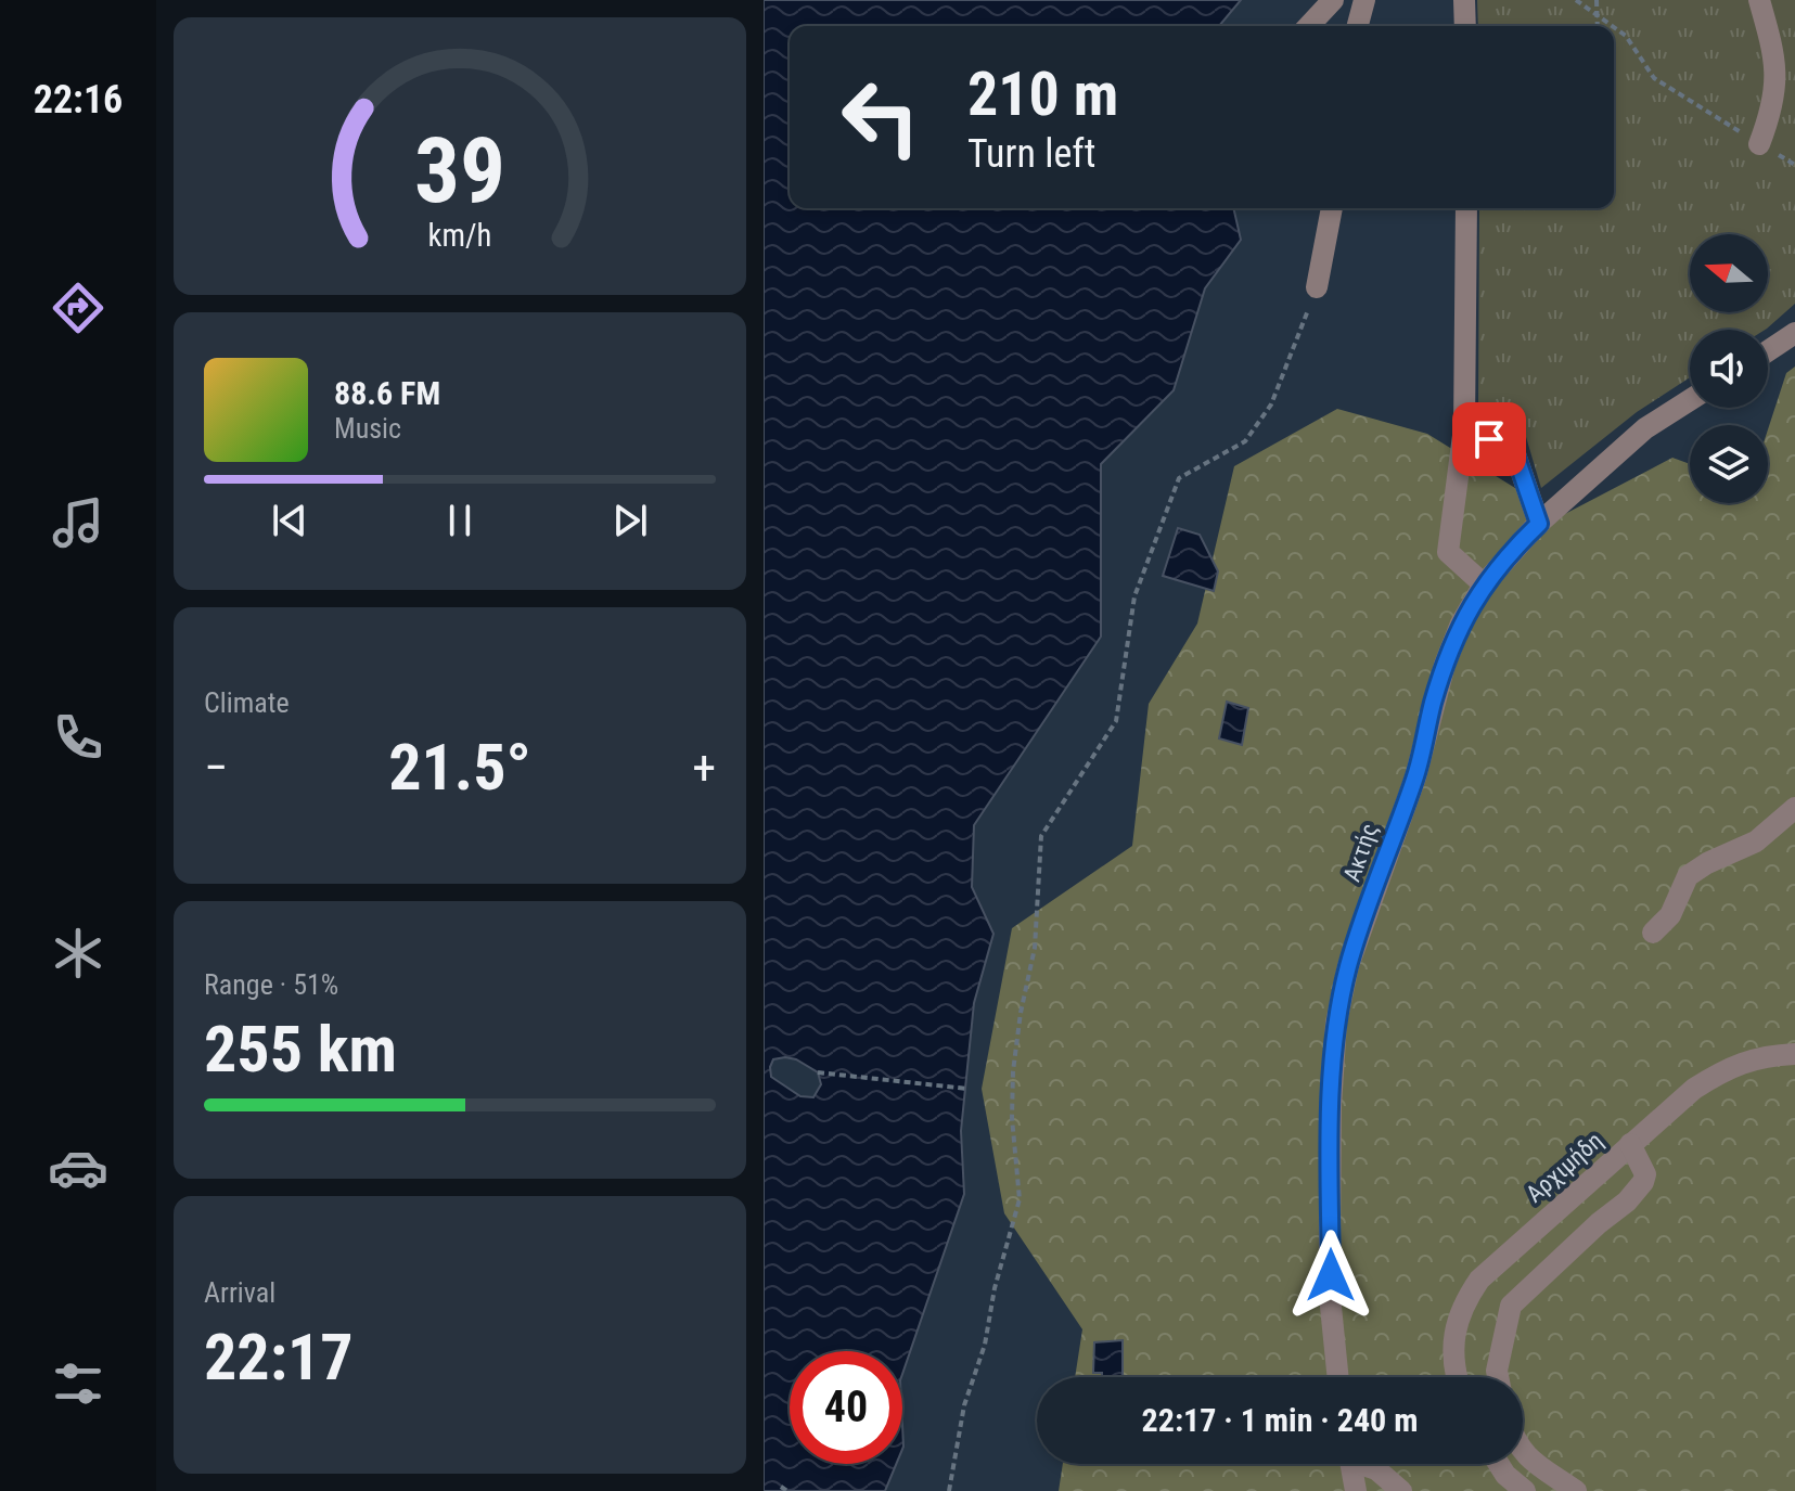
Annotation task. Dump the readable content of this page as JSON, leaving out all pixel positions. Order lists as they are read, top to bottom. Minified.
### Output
{"streets":{"street":["Ακτής","Αρχιμήδη"]},"north":"left","page":{"tabs":"22:16","turn":["210 m","Turn left"],"song":["88.6 FM","Music"],"tile":["Climate",["Range · 51%","255 km"],["Arrival","22:17"]],"heat":["−","21.5°","+"],"limit":"40","trip":"22:17 · 1 min · 240 m","gauge":["39","km/h"]}}
